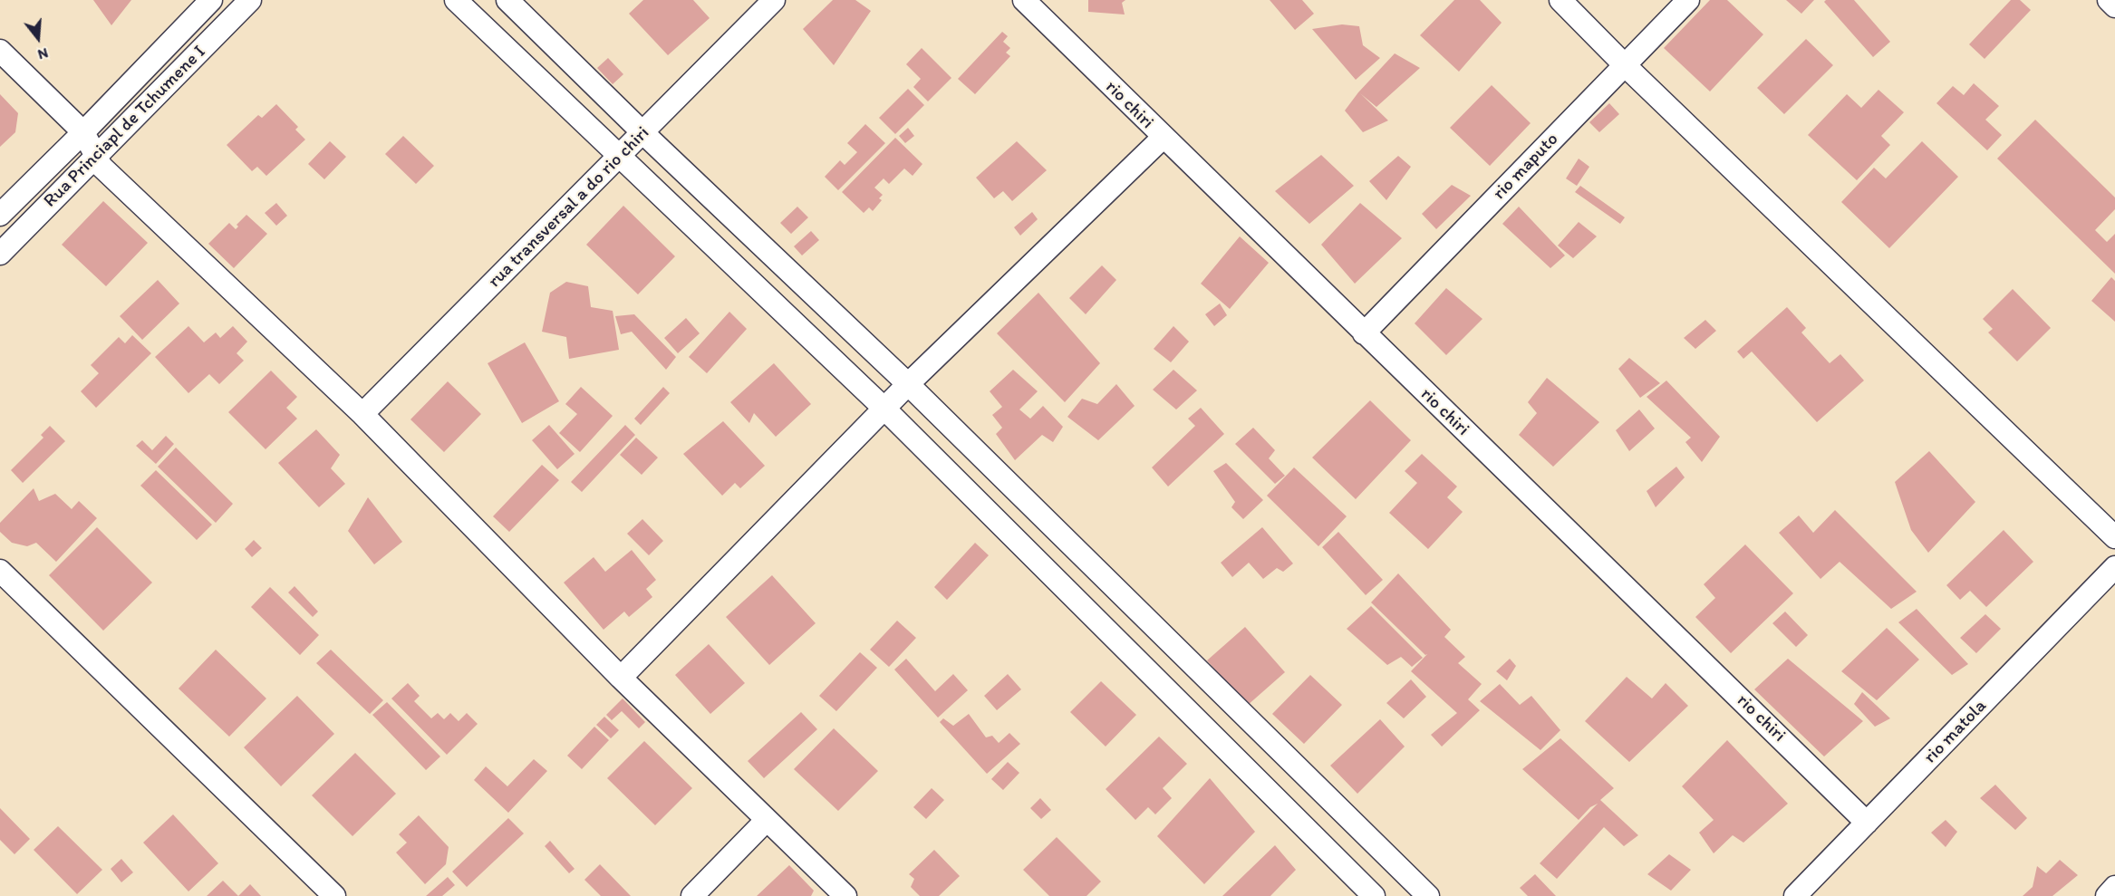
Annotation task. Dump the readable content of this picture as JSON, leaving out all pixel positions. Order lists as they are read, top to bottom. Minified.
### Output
{"streets":{"street":["rio chiri","Rua Princiapl de Tchumene I","rio maputo","rua transversal a do rio chiri","rio matola"]},"crossings":[["rio chiri","rio maputo"],["rio chiri","rio matola"]],"north":"bottom"}
